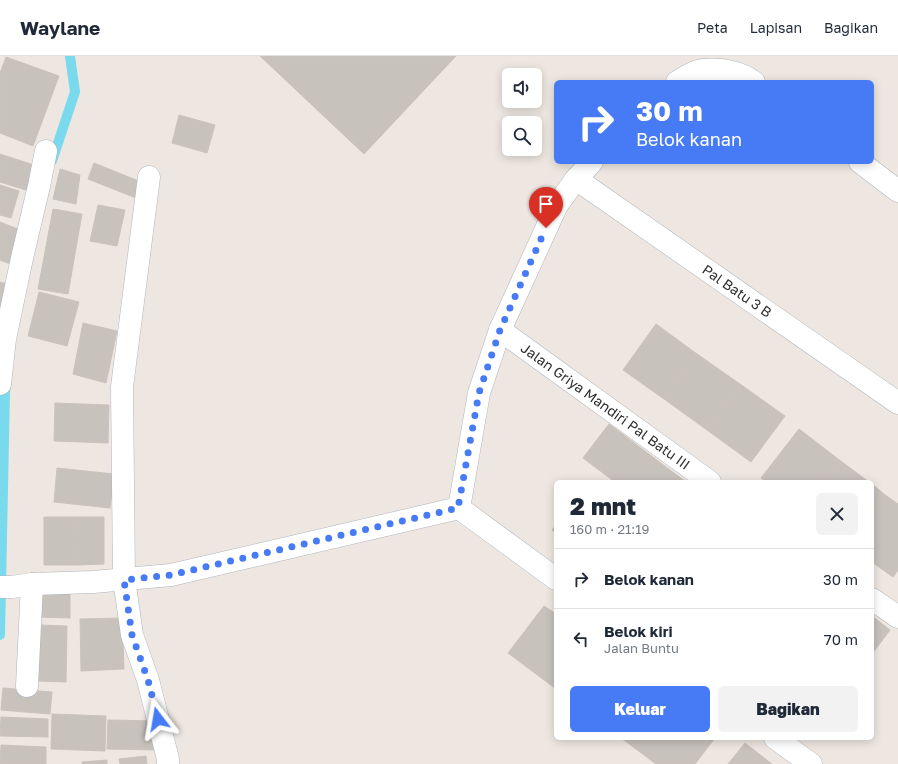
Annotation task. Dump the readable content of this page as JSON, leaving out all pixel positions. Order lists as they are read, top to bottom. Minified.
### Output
{"streets":{"street":["Pal Batu 3 B","Jalan Griya Mandiri Pal Batu III"]},"page":{"header":"Waylane","nav":["Peta","Lapisan","Bagikan"],"turn":["30 m","Belok kanan"],"heading":["2 mnt","160 m · 21:19"],"list":[{"name":"Belok kanan","value":"30 m"},{"name":"Belok kiri","note":"Jalan Buntu","value":"70 m"}],"buttons":["Keluar","Bagikan"]}}
